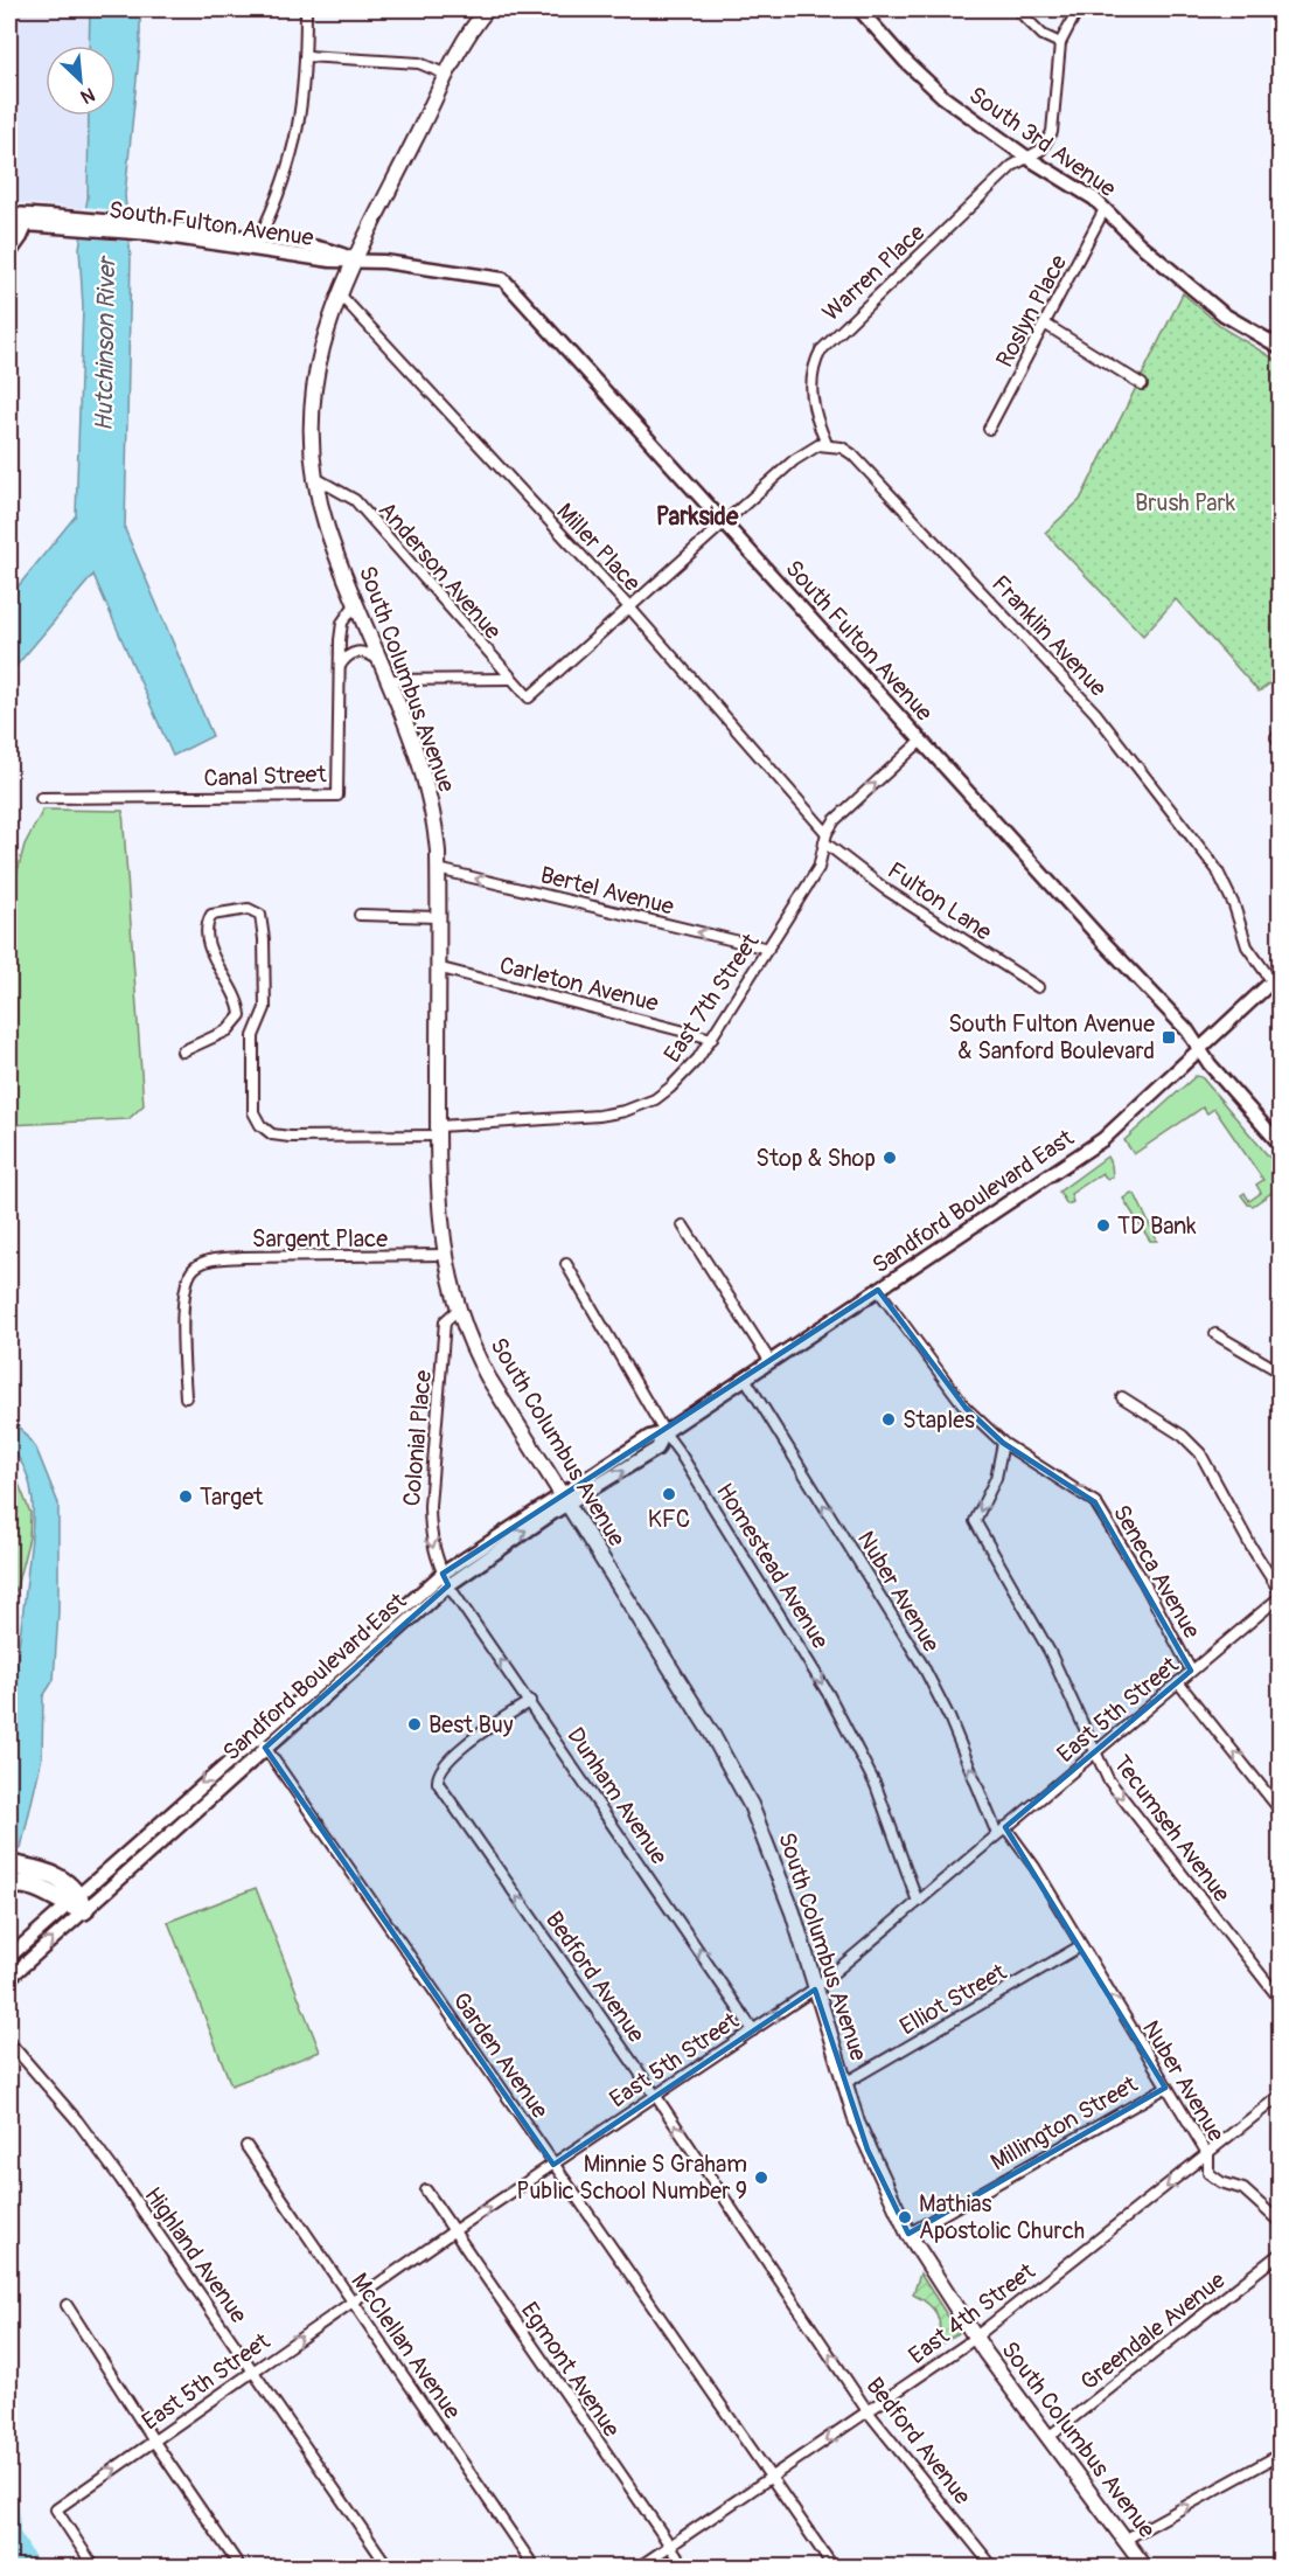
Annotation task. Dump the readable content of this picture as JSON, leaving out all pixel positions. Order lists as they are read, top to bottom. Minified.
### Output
{"streets":{"main road":["South Columbus Avenue"],"street":["South 3rd Avenue","South Fulton Avenue","Warren Place","Roslyn Place","Miller Place","Anderson Avenue","Franklin Avenue","Canal Street","Bertel Avenue","Fulton Lane","Carleton Avenue","East 7th Street","Sandford Boulevard East","Sargent Place","Colonial Place","Homestead Avenue","Seneca Avenue","Nuber Avenue","East 5th Street","Dunham Avenue","Tecumseh Avenue","Bedford Avenue","Elliot Street","Garden Avenue","Millington Street","Highland Avenue","East 4th Street","Greendale Avenue","McClellan Avenue","Egmont Avenue"]},"crossings":[["South 3rd Avenue","Warren Place"],["South 3rd Avenue","Roslyn Place"],["South Fulton Avenue","South Columbus Avenue"],["South Fulton Avenue","East 7th Street"],["South Fulton Avenue","Sandford Boulevard East"],["Warren Place","Franklin Avenue"],["Miller Place","Anderson Avenue"],["Miller Place","South Columbus Avenue"],["Miller Place","Fulton Lane"],["Miller Place","East 7th Street"],["Anderson Avenue","South Columbus Avenue"],["Franklin Avenue","Sandford Boulevard East"],["South Columbus Avenue","Canal Street"],["South Columbus Avenue","Bertel Avenue"],["South Columbus Avenue","Carleton Avenue"],["South Columbus Avenue","East 7th Street"],["South Columbus Avenue","Sandford Boulevard East"],["South Columbus Avenue","Sargent Place"],["South Columbus Avenue","Colonial Place"],["South Columbus Avenue","East 5th Street"],["South Columbus Avenue","Elliot Street"],["South Columbus Avenue","Millington Street"],["South Columbus Avenue","East 4th Street"],["South Columbus Avenue","Greendale Avenue"],["Bertel Avenue","East 7th Street"],["Fulton Lane","East 7th Street"],["Carleton Avenue","East 7th Street"],["Sandford Boulevard East","Colonial Place"],["Sandford Boulevard East","Homestead Avenue"],["Sandford Boulevard East","Seneca Avenue"],["Sandford Boulevard East","Nuber Avenue"],["Sandford Boulevard East","Dunham Avenue"],["Sandford Boulevard East","Garden Avenue"],["Colonial Place","Dunham Avenue"],["Homestead Avenue","East 5th Street"],["Seneca Avenue","East 5th Street"],["Seneca Avenue","Tecumseh Avenue"],["Nuber Avenue","East 5th Street"],["Nuber Avenue","Elliot Street"],["Nuber Avenue","Millington Street"],["Nuber Avenue","East 4th Street"],["East 5th Street","Dunham Avenue"],["East 5th Street","Tecumseh Avenue"],["East 5th Street","Bedford Avenue"],["East 5th Street","Garden Avenue"],["East 5th Street","Highland Avenue"],["East 5th Street","McClellan Avenue"],["East 5th Street","Egmont Avenue"],["Dunham Avenue","Bedford Avenue"],["Bedford Avenue","East 4th Street"],["Garden Avenue","East 4th Street"],["East 4th Street","Egmont Avenue"]],"one_way":["Bertel Avenue","Colonial Place","Homestead Avenue","Seneca Avenue","Nuber Avenue","Dunham Avenue","Tecumseh Avenue","Bedford Avenue","Garden Avenue","East 4th Street"],"districts":["Parkside"],"water":["Hutchinson River"],"parks":["Brush Park"],"places":{"transit":["South Fulton Avenue & Sanford Boulevard"],"other":["Stop & Shop","TD Bank","Staples","KFC","Target","Best Buy","Minnie S Graham Public School Number 9","Mathias Apostolic Church"]},"north":"bottom right"}
